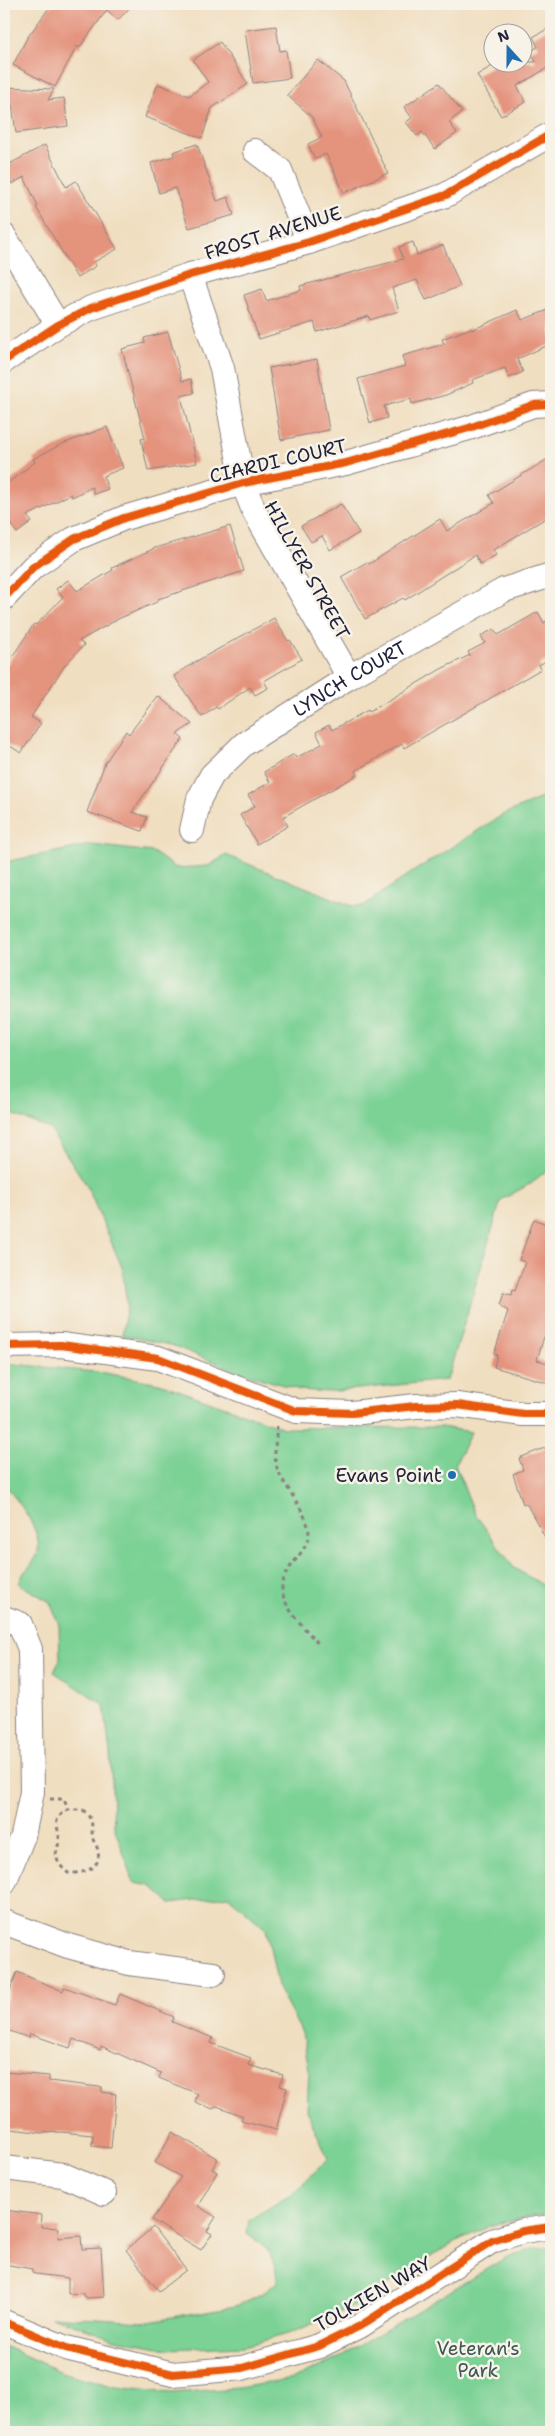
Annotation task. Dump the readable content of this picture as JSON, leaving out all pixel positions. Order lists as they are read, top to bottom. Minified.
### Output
{"streets":{"street":["FROST AVENUE","CIARDI COURT","HILLYER STREET","LYNCH COURT","TOLKIEN WAY"]},"crossings":[["FROST AVENUE","HILLYER STREET"],["CIARDI COURT","HILLYER STREET"],["HILLYER STREET","LYNCH COURT"]],"parks":["Veteran's Park"],"places":["Evans Point"],"north":"top"}
